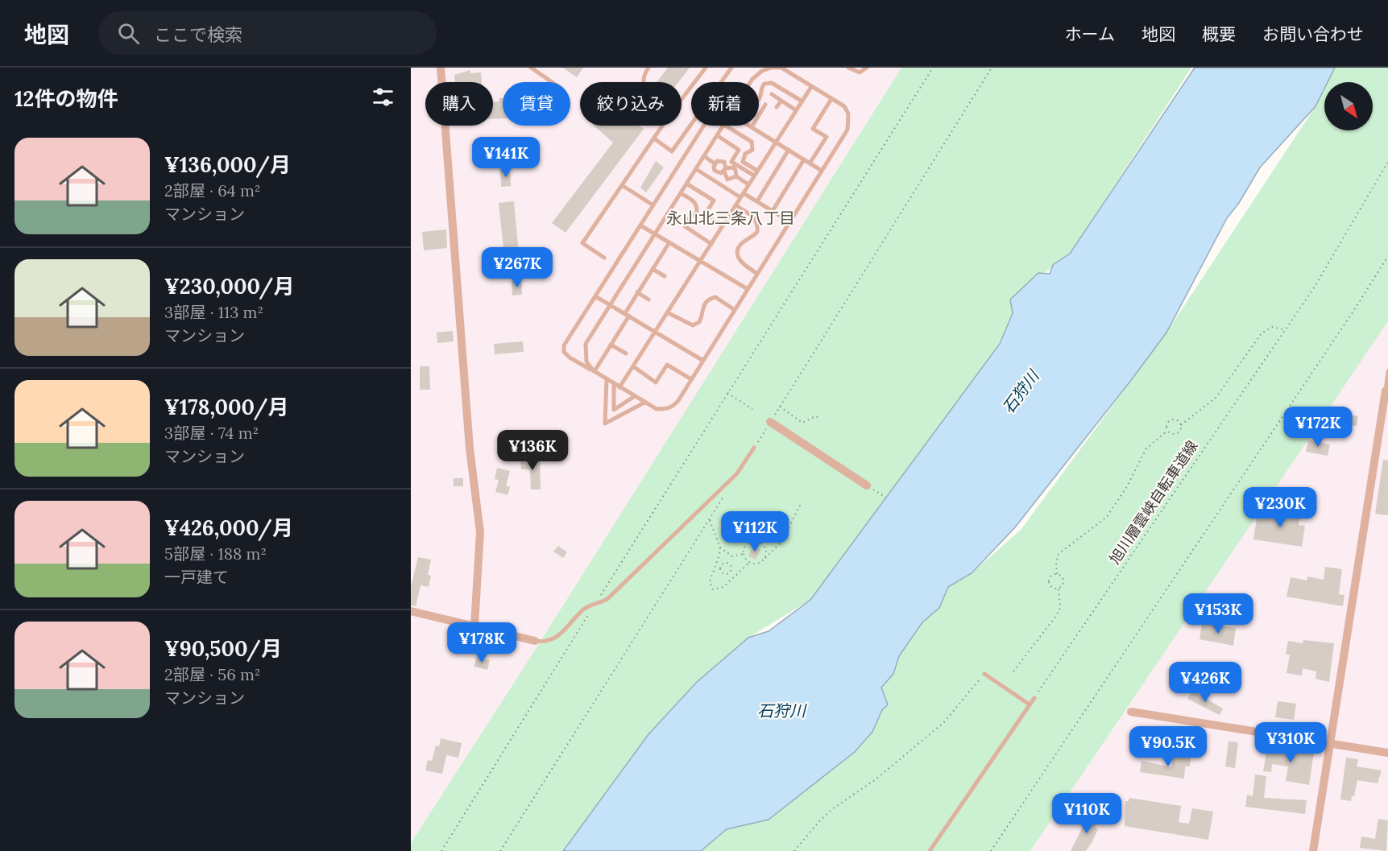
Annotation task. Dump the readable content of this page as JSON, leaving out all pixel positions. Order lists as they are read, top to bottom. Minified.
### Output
{"streets":{"path":["旭川層雲峡自転車道線"]},"districts":["永山北三条八丁目"],"water":["石狩川"],"north":"bottom right","page":{"header":"地図","search":"ここで検索","nav":["ホーム","地図","概要","お問い合わせ"],"heading":"12件の物件","chip":["購入","賃貸","絞り込み","新着"],"list":[{"name":"¥136,000/月","note":"2部屋 · 64 m² · マンション"},{"name":"¥230,000/月","note":"3部屋 · 113 m² · マンション"},{"name":"¥178,000/月","note":"3部屋 · 74 m² · マンション"},{"name":"¥426,000/月","note":"5部屋 · 188 m² · 一戸建て"},{"name":"¥90,500/月","note":"2部屋 · 56 m² · マンション"}],"price":["¥141K","¥267K","¥172K","¥136K","¥230K","¥112K","¥153K","¥178K","¥426K","¥310K","¥90.5K","¥110K"]}}
